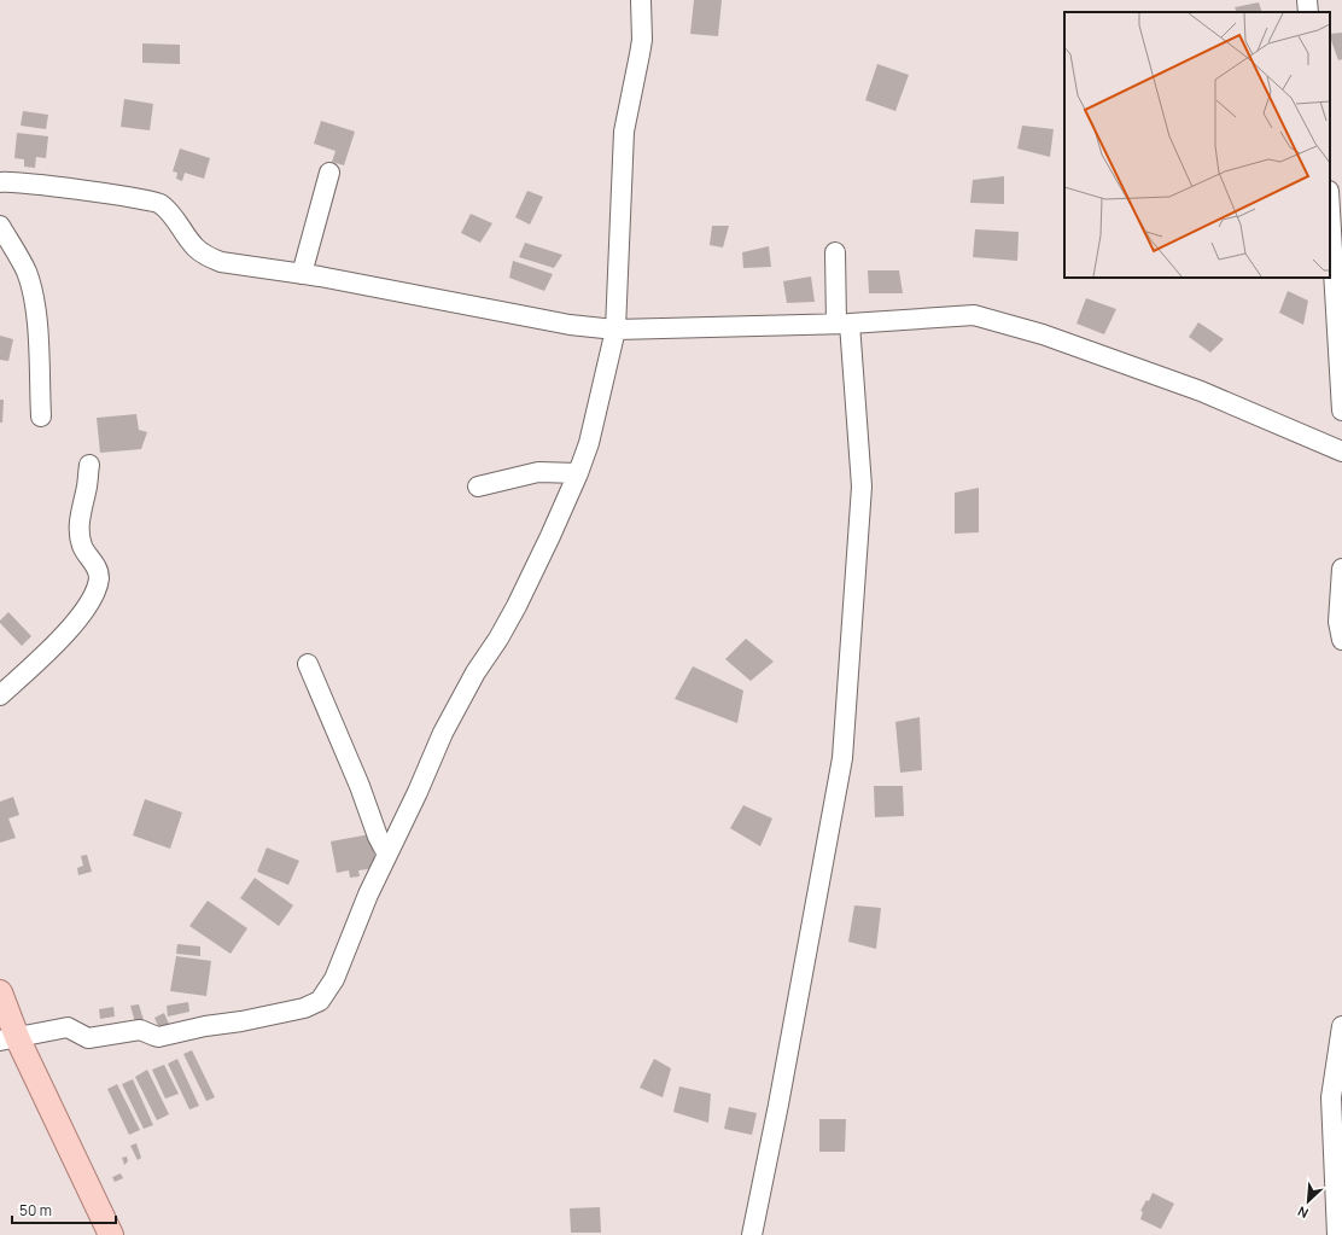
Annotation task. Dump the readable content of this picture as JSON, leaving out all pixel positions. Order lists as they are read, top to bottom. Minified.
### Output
{"scale_bar":"50 m","north":"bottom left"}
